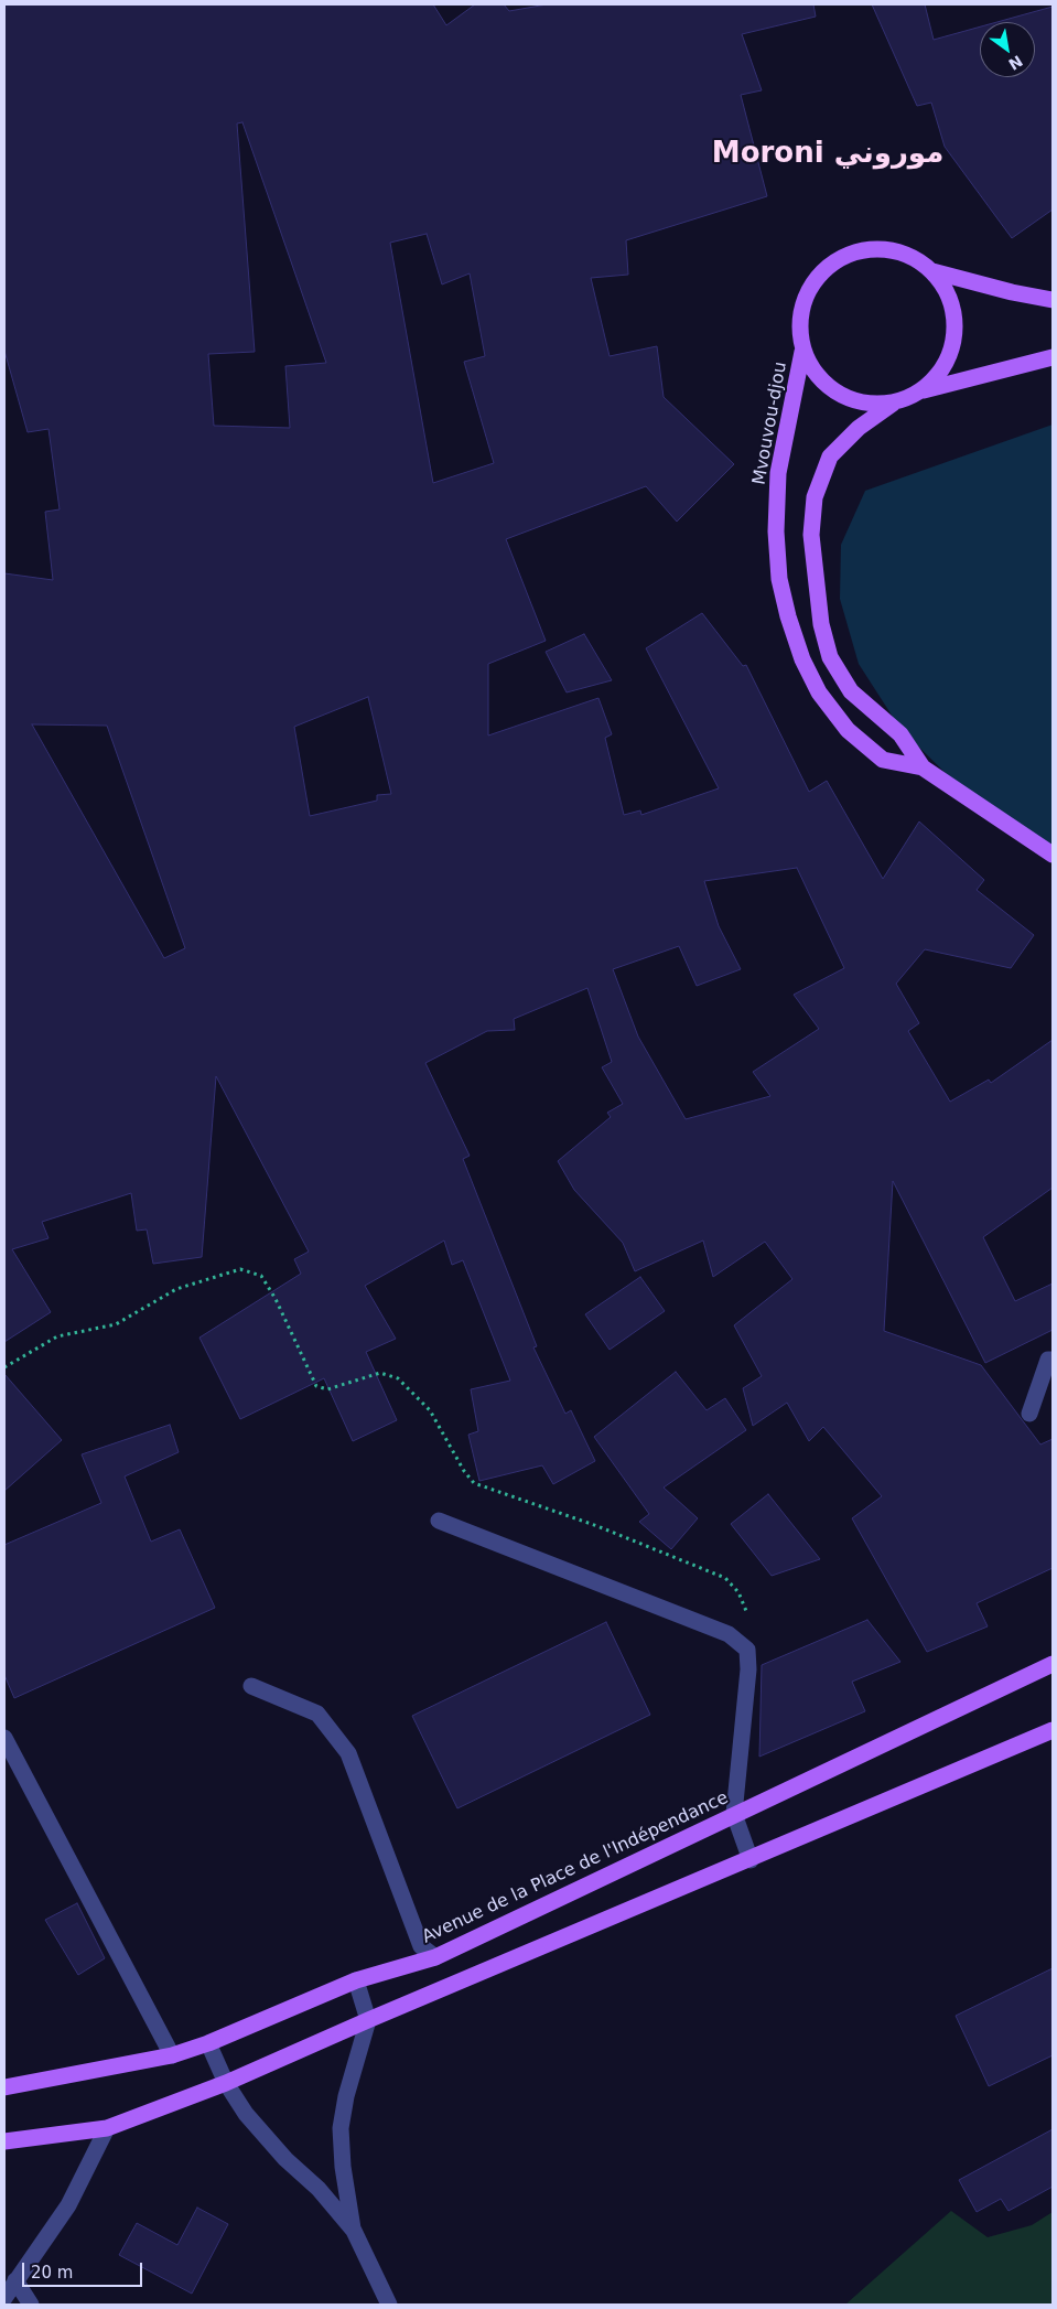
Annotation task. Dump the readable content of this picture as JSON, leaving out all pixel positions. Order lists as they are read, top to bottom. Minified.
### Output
{"streets":{"main road":["Mvouvou-djou","Avenue de la Place de l'Indépendance"]},"districts":["Moroni موروني"],"scale_bar":"20 m","north":"bottom right"}
